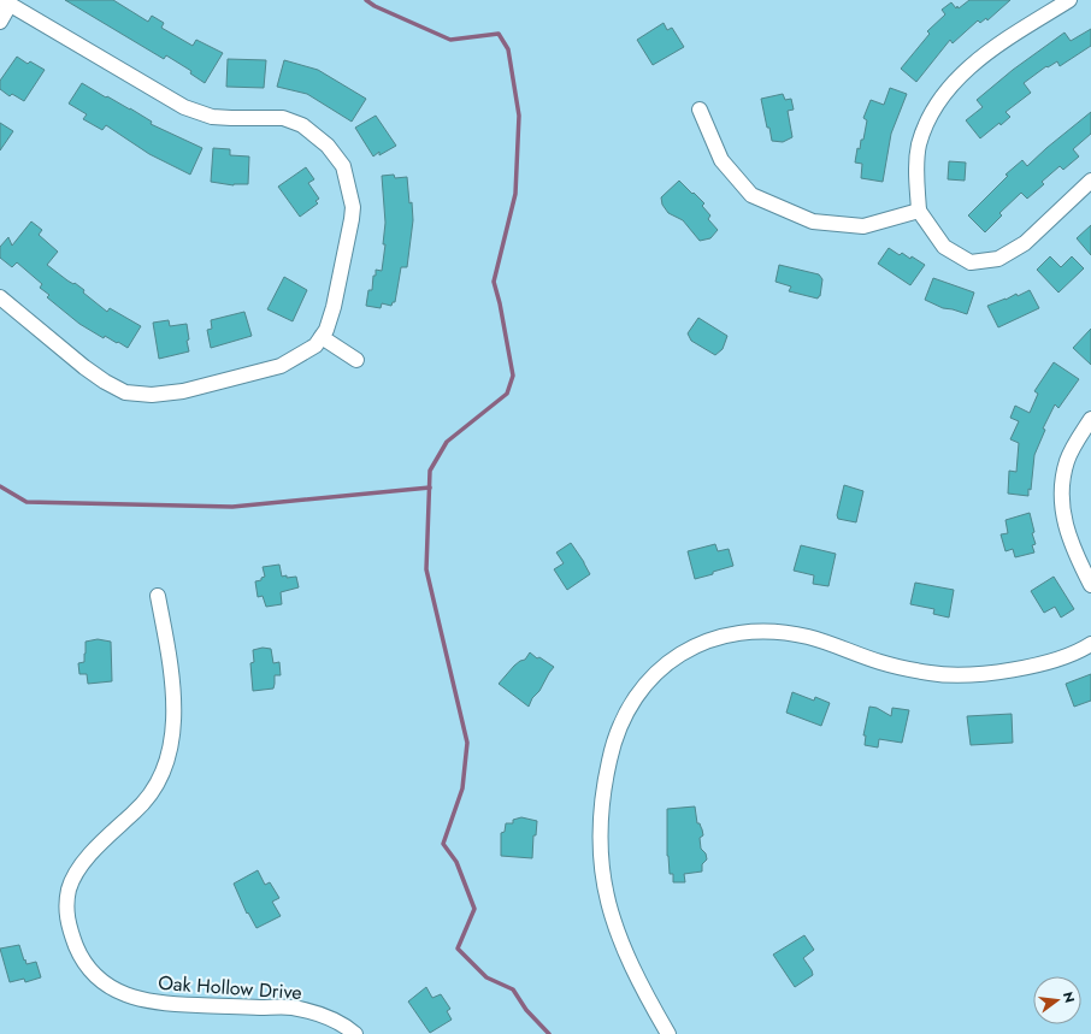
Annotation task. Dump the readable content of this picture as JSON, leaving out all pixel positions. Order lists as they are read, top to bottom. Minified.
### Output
{"streets":{"street":["Oak Hollow Drive"]},"north":"right"}
